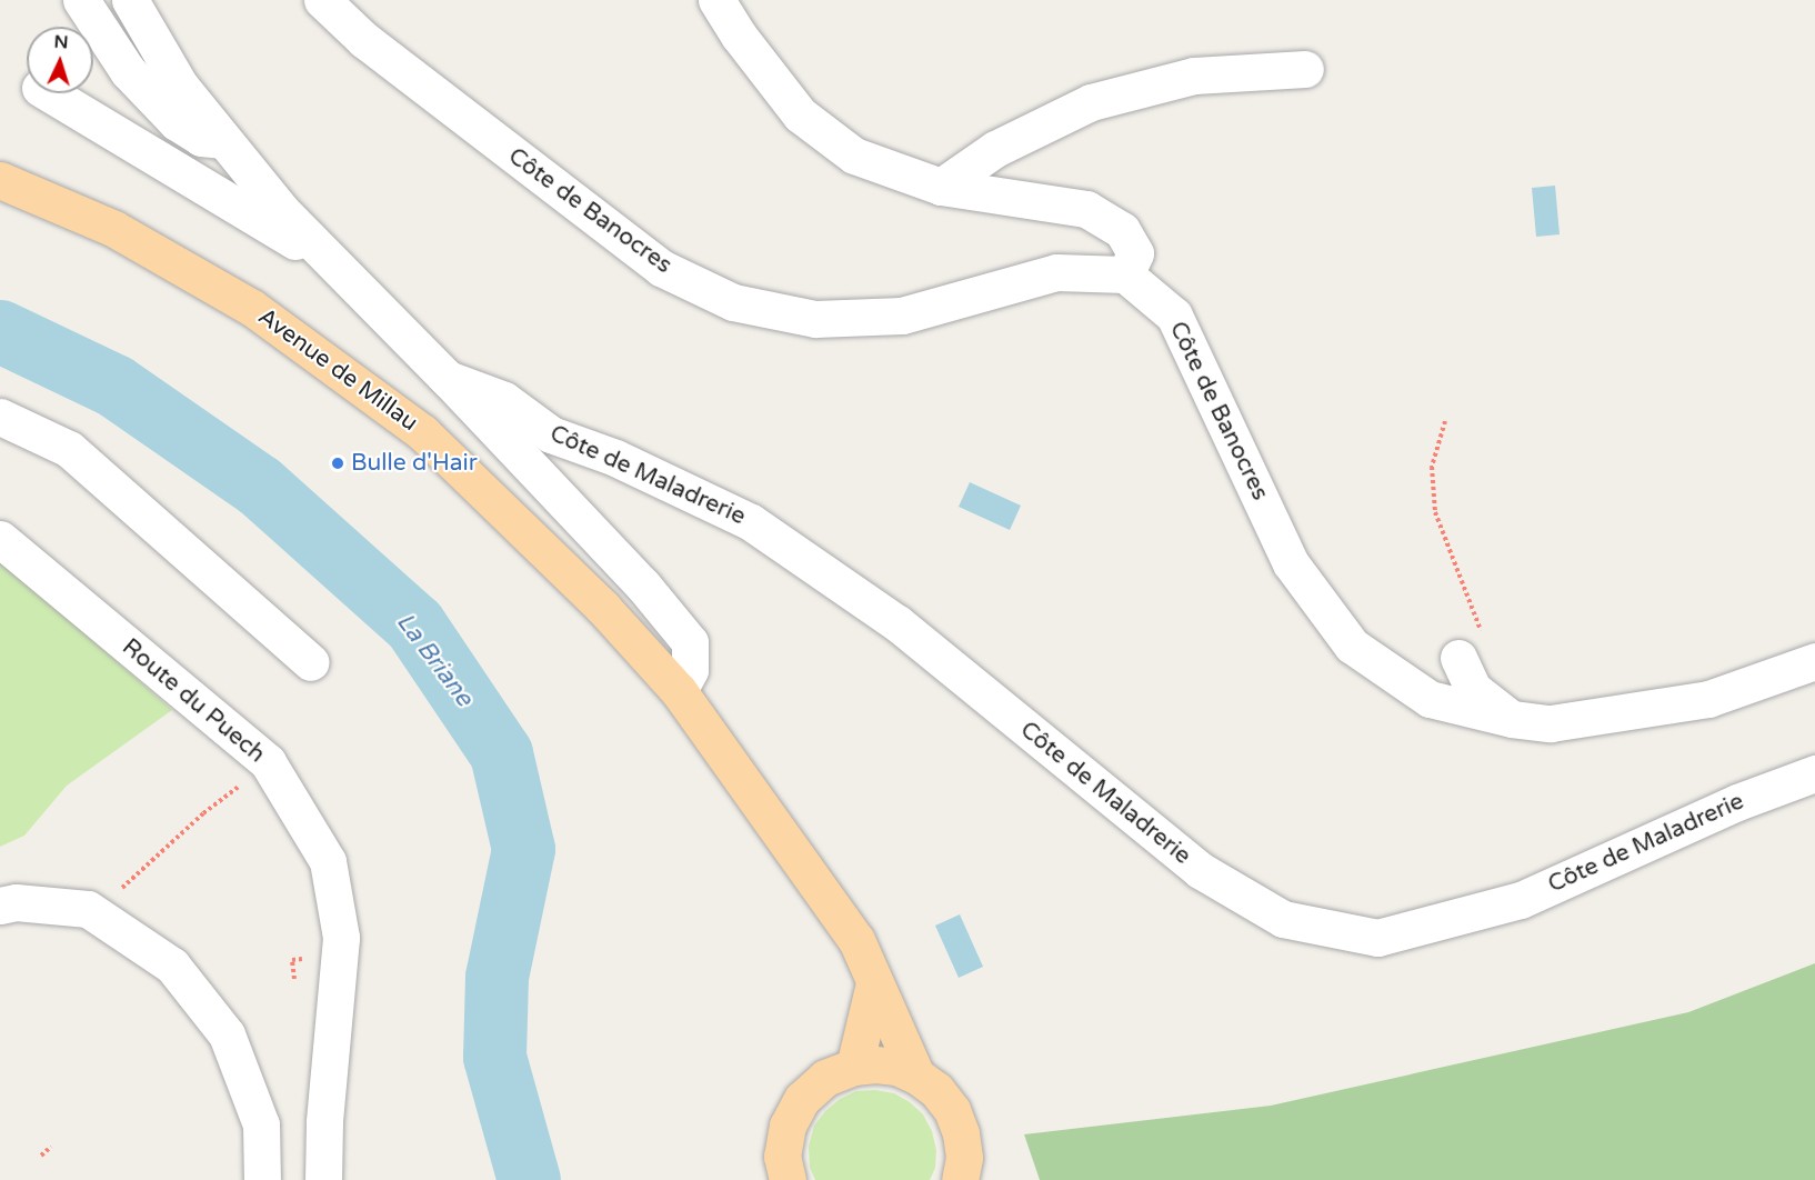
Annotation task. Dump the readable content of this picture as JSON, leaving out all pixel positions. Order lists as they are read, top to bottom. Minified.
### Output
{"streets":{"main road":["Avenue de Millau"],"street":["Côte de Banocres","Côte de Maladrerie","Route du Puech"]},"water":["La Briane"],"places":["Bulle d'Hair"],"north":"top"}
